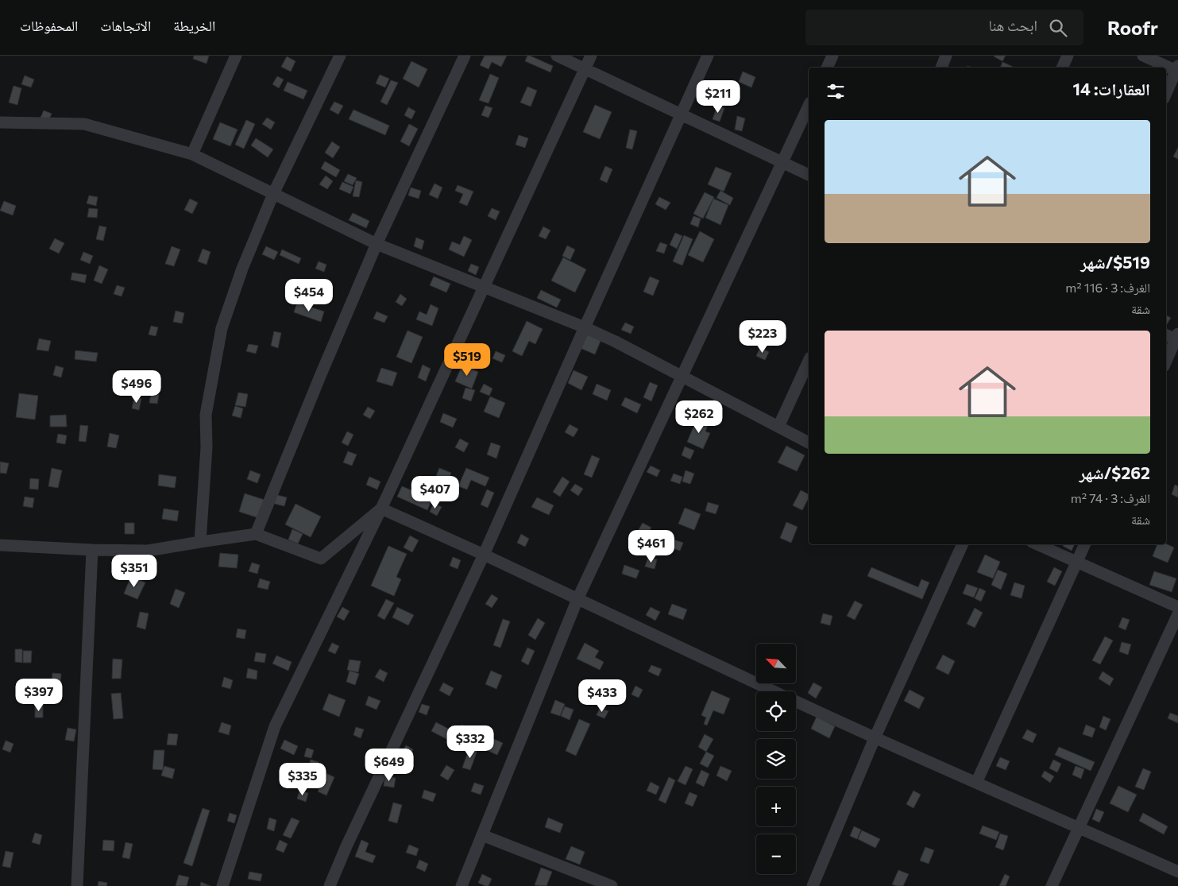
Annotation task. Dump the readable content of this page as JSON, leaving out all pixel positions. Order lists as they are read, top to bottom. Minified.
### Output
{"north":"top left","page":{"header":"Roofr","search":"ابحث هنا","nav":["الخريطة","الاتجاهات","المحفوظات"],"heading":"العقارات: 14","price":["$211","$454","$223","$519","$496","$262","$407","$461","$351","$397","$433","$332","$649","$335"],"list":[{"name":"$519/شهر","note":"الغرف: 3 · 116 m² · شقة"},{"name":"$262/شهر","note":"الغرف: 3 · 74 m² · شقة"}],"map_buttons":["+","−"]}}
